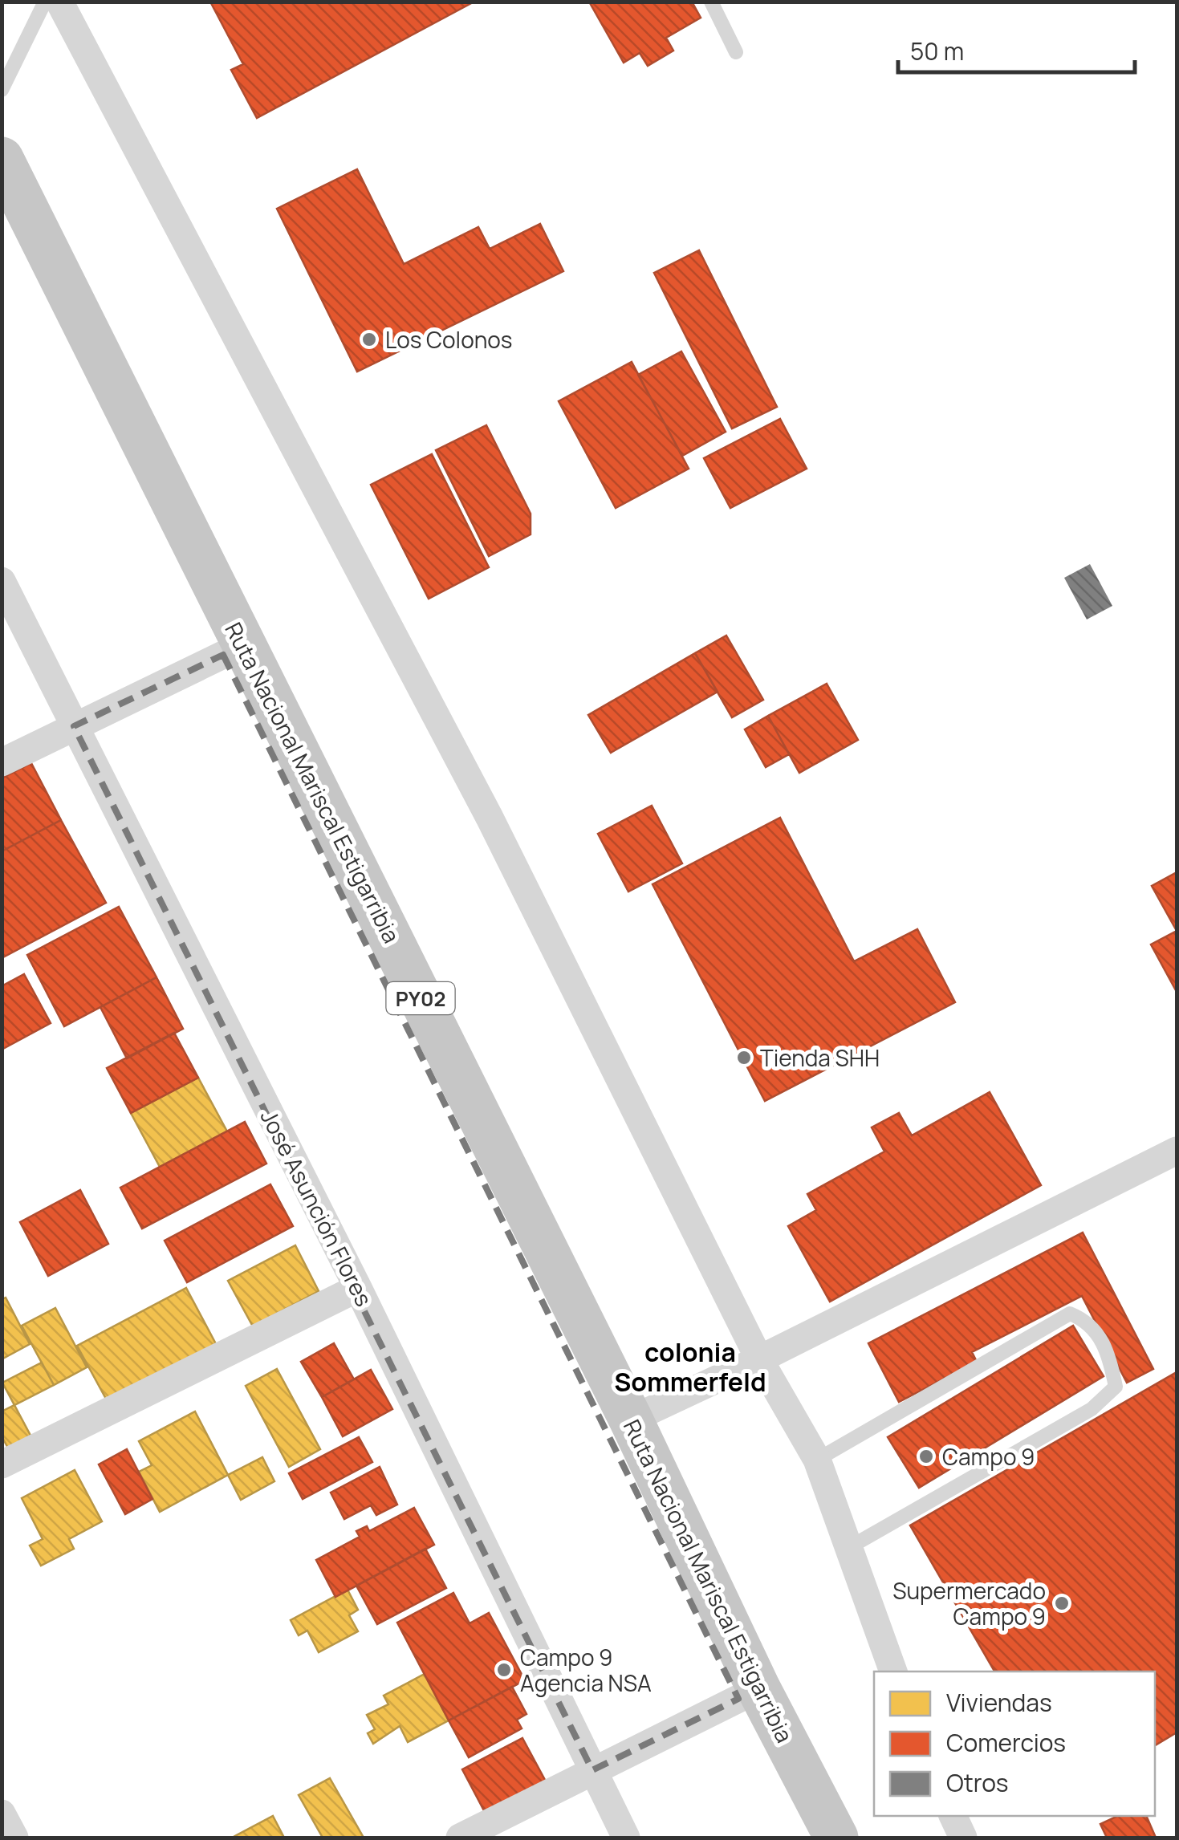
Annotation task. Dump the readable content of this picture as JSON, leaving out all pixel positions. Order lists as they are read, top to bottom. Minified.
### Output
{"streets":{"highway":["Ruta Nacional Mariscal Estigarribia","PY02"],"street":["José Asunción Flores"]},"districts":["colonia Sommerfeld"],"places":["Los Colonos","Tienda SHH","Campo 9","Supermercado Campo 9","Campo 9 Agencia NSA"],"legend":["Viviendas","Comercios","Otros"],"scale_bar":"50 m"}
